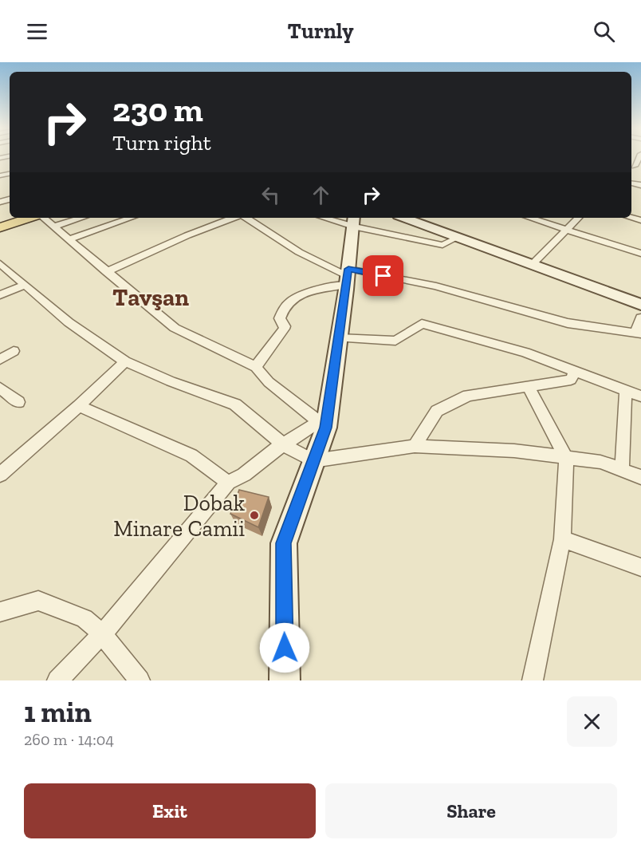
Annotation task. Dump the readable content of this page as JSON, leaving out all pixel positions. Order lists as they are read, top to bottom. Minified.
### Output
{"districts":["Tavşan"],"places":["Dobak Minare Camii"],"page":{"header":"Turnly","turn":["230 m","Turn right"],"heading":["1 min","260 m · 14:04"],"buttons":["Exit","Share"]}}
